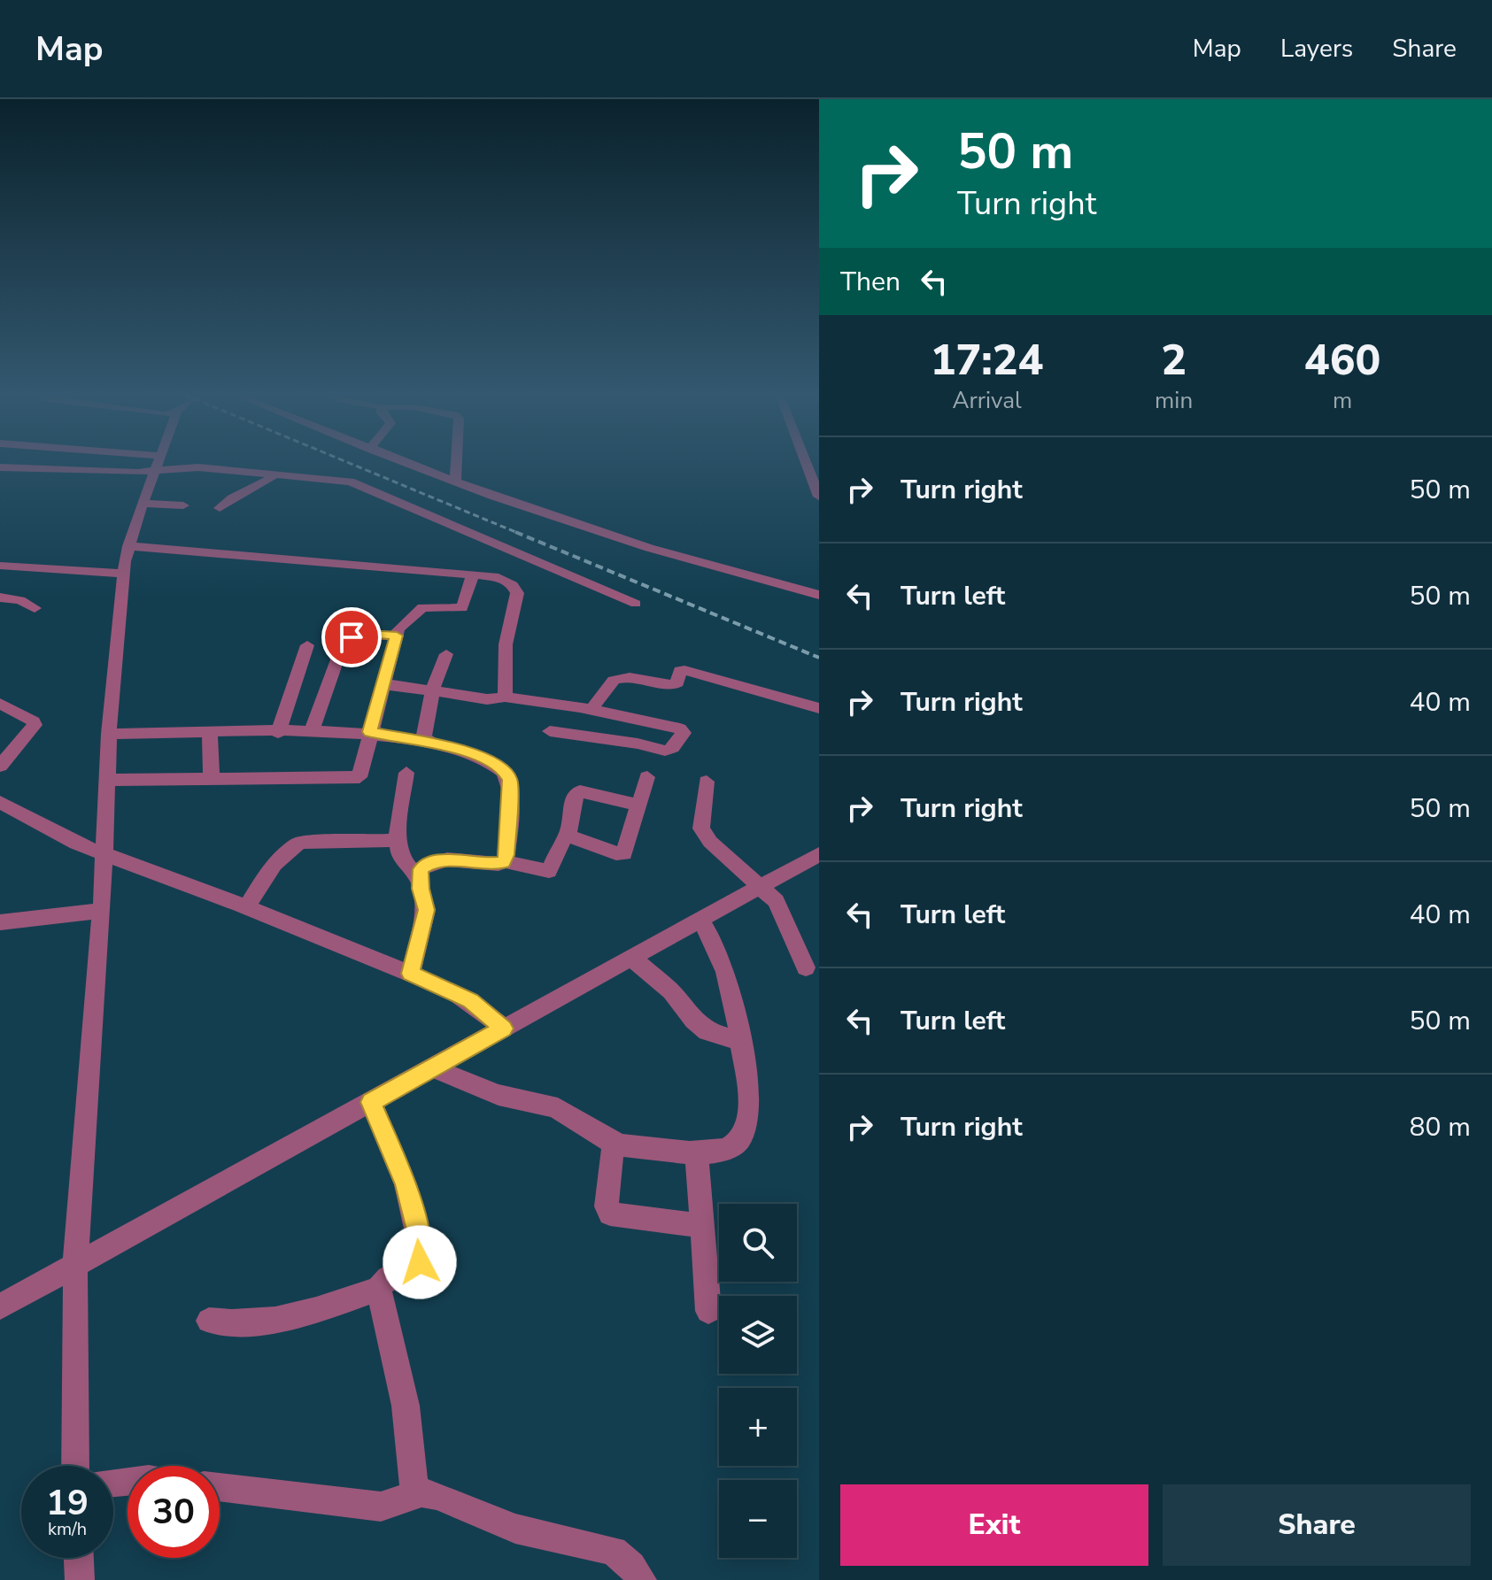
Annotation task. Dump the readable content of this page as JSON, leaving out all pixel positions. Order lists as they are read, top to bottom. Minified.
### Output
{"page":{"header":"Map","nav":["Map","Layers","Share"],"turn":["50 m","Turn right"],"then":"Then","eta":["17:24","Arrival","2","min","460","m"],"list":[{"name":"Turn right","value":"50 m"},{"name":"Turn left","value":"50 m"},{"name":"Turn right","value":"40 m"},{"name":"Turn right","value":"50 m"},{"name":"Turn left","value":"40 m"},{"name":"Turn left","value":"50 m"},{"name":"Turn right","value":"80 m"}],"map_buttons":["+","−"],"speed":"19 km/h","limit":"30","buttons":["Exit","Share"]}}
